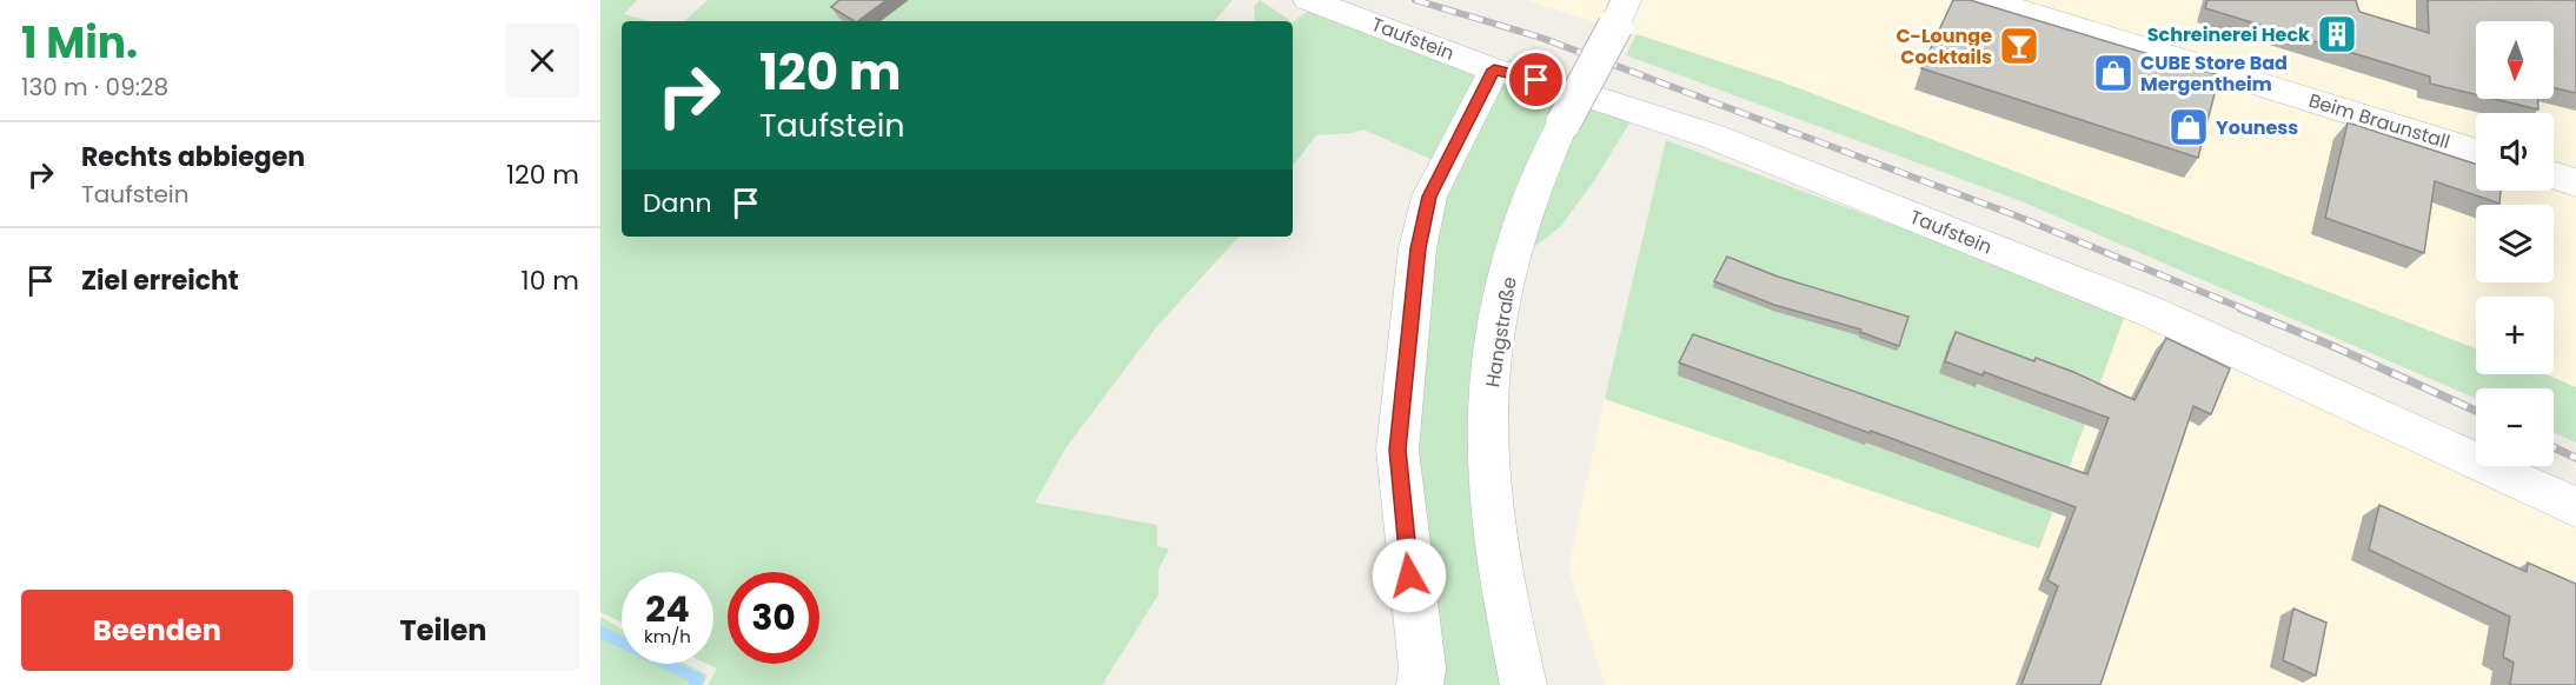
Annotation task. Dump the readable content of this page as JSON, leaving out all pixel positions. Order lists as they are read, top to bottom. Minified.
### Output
{"streets":{"street":["Taufstein","Beim Braunstall","Hangstraße"]},"places":{"building":["Schreinerei Heck"],"bar":["C-Lounge Cocktails"],"shop":["CUBE Store Bad Mergentheim","Youness"]},"north":"bottom","page":{"heading":["1 Min.","130 m · 09:28"],"map_buttons":["+","−"],"turn":["120 m","Taufstein"],"list":[{"name":"Rechts abbiegen","note":"Taufstein","value":"120 m"},{"name":"Ziel erreicht","value":"10 m"}],"then":"Dann","speed":"24 km/h","limit":"30","buttons":["Beenden","Teilen"]}}
